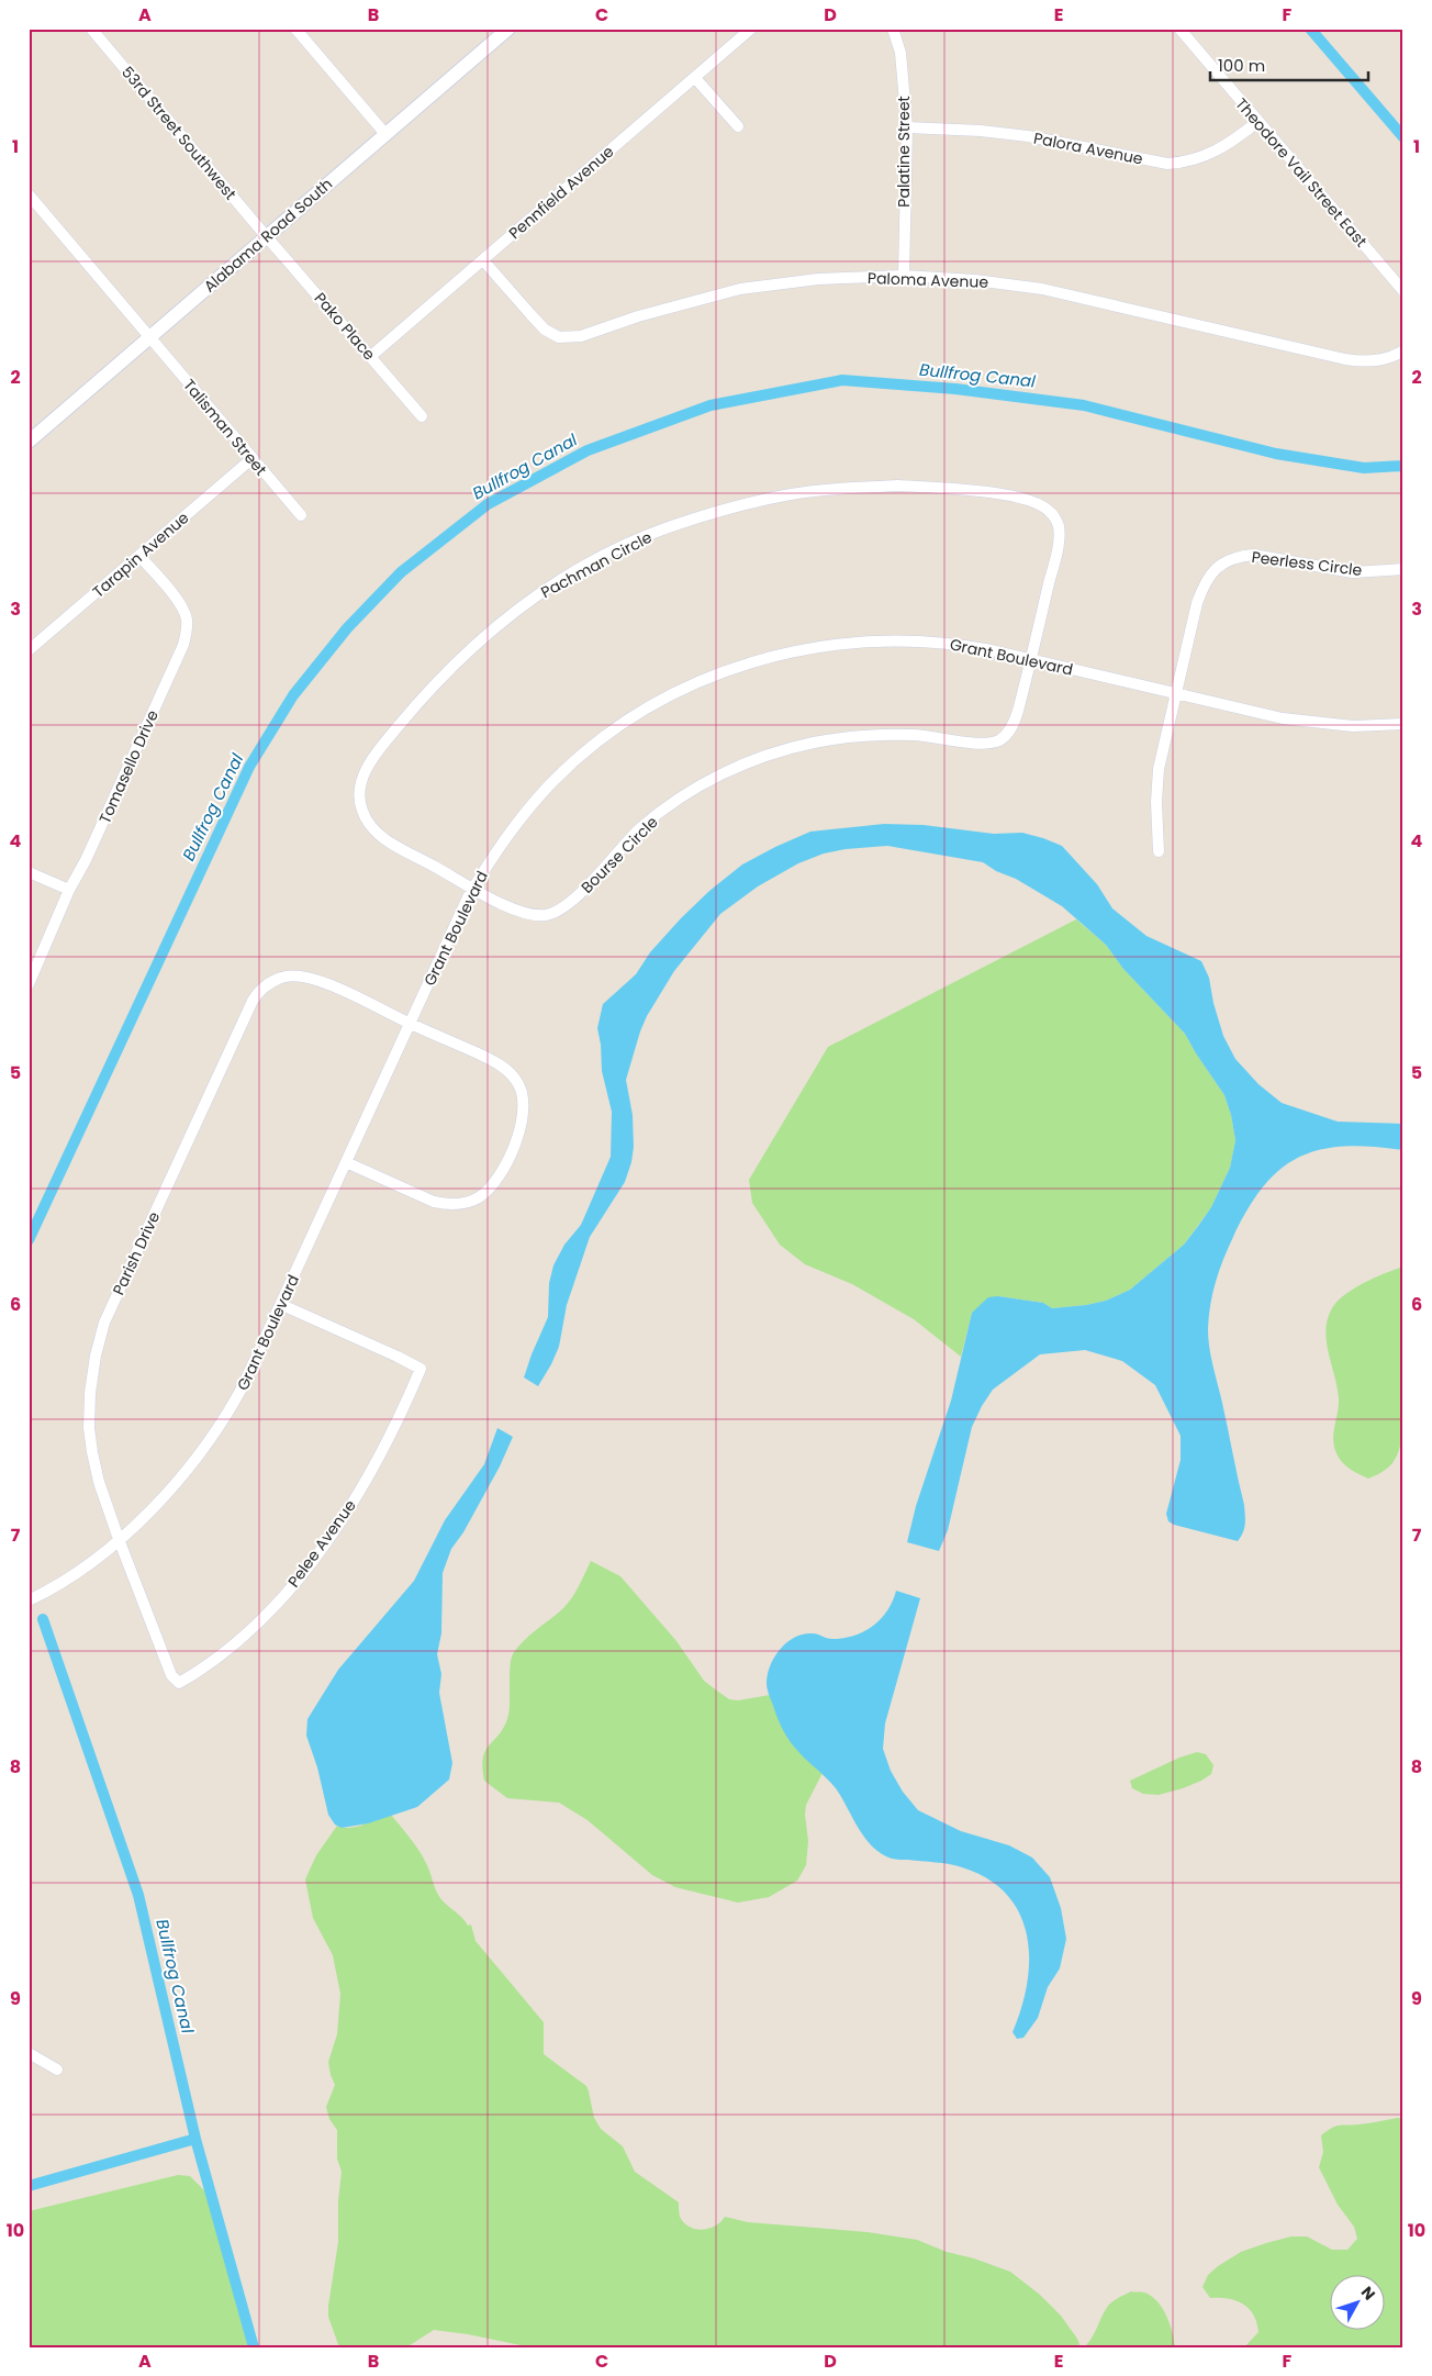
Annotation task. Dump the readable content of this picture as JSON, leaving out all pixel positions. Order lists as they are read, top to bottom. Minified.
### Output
{"streets":{"street":["53rd Street Southwest","Palora Avenue","Palatine Street","Theodore Vail Street East","Pennfield Avenue","Alabama Road South","Paloma Avenue","Pako Place","Talisman Street","Tarapin Avenue","Peerless Circle","Pachman Circle","Grant Boulevard","Tomasello Drive","Bourse Circle","Parish Drive","Pelee Avenue"]},"crossings":[["53rd Street Southwest","Alabama Road South"],["53rd Street Southwest","Pako Place"],["Palora Avenue","Palatine Street"],["Palora Avenue","Theodore Vail Street East"],["Palatine Street","Paloma Avenue"],["Pennfield Avenue","Paloma Avenue"],["Pennfield Avenue","Pako Place"],["Alabama Road South","Pako Place"],["Alabama Road South","Talisman Street"],["Talisman Street","Tarapin Avenue"],["Tarapin Avenue","Tomasello Drive"],["Peerless Circle","Grant Boulevard"],["Pachman Circle","Grant Boulevard"],["Pachman Circle","Bourse Circle"],["Grant Boulevard","Bourse Circle"],["Grant Boulevard","Parish Drive"],["Grant Boulevard","Pelee Avenue"],["Parish Drive","Pelee Avenue"]],"water":["Bullfrog Canal"],"scale_bar":"100 m","north":"top right","grid":{"columns":["A","B","C","D","E","F"],"rows":["1","2","3","4","5","6","7","8","9","10"]}}
